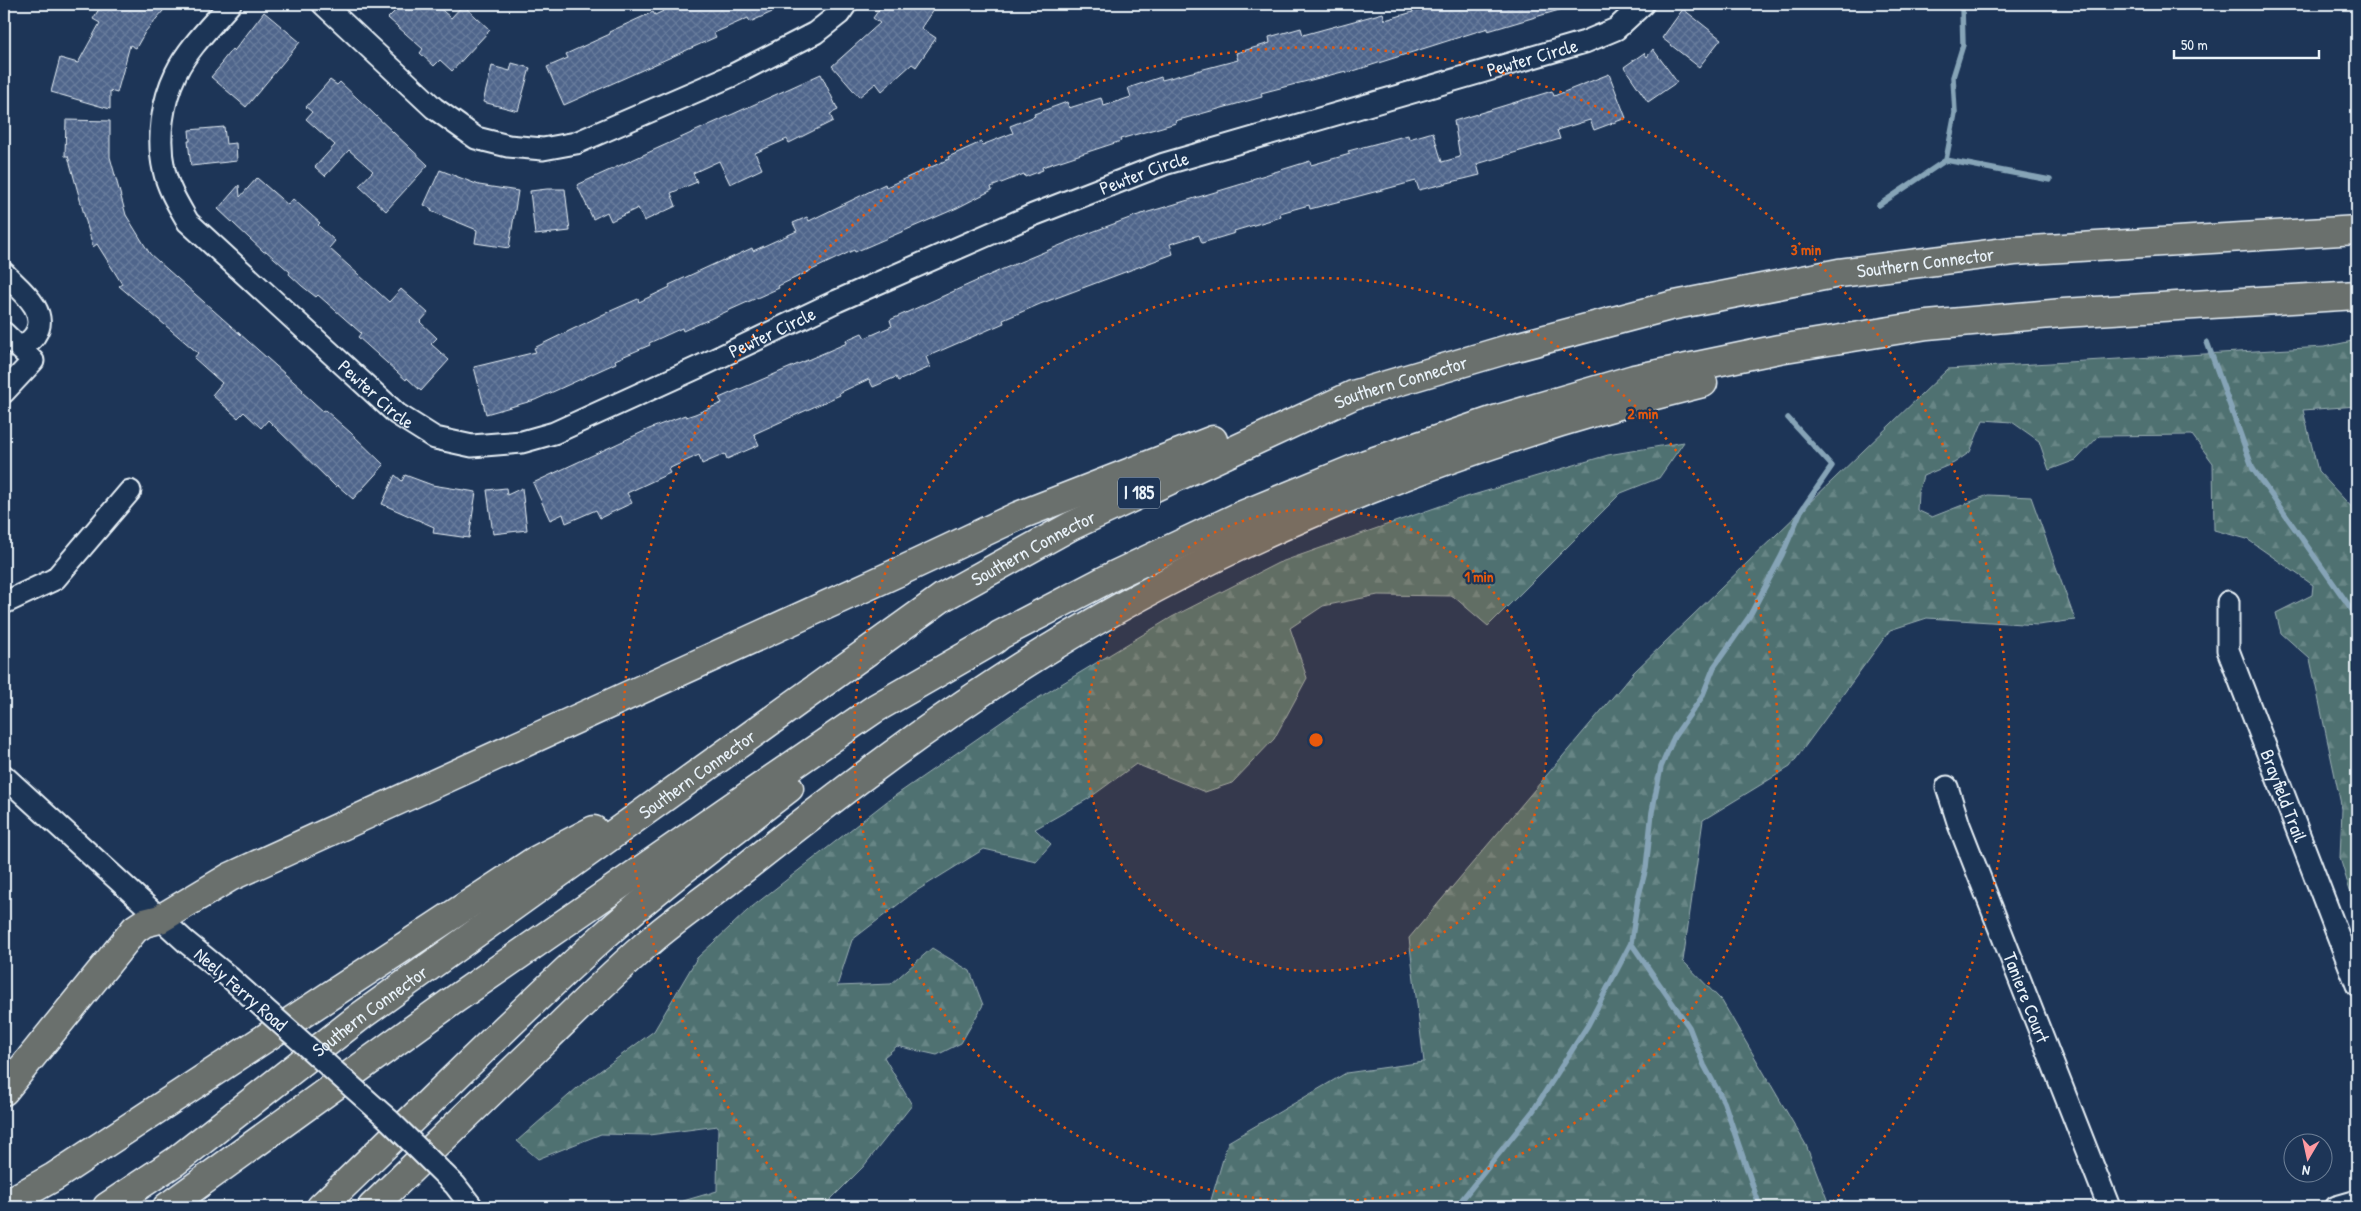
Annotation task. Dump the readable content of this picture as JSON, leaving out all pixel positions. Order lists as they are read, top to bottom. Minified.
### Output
{"streets":{"highway":["Southern Connector","I 185"],"street":["Pewter Circle","Brayfield Trail","Neely Ferry Road","Taniere Court"]},"scale_bar":"50 m","north":"bottom","rings":["3 min","2 min","1 min"]}
